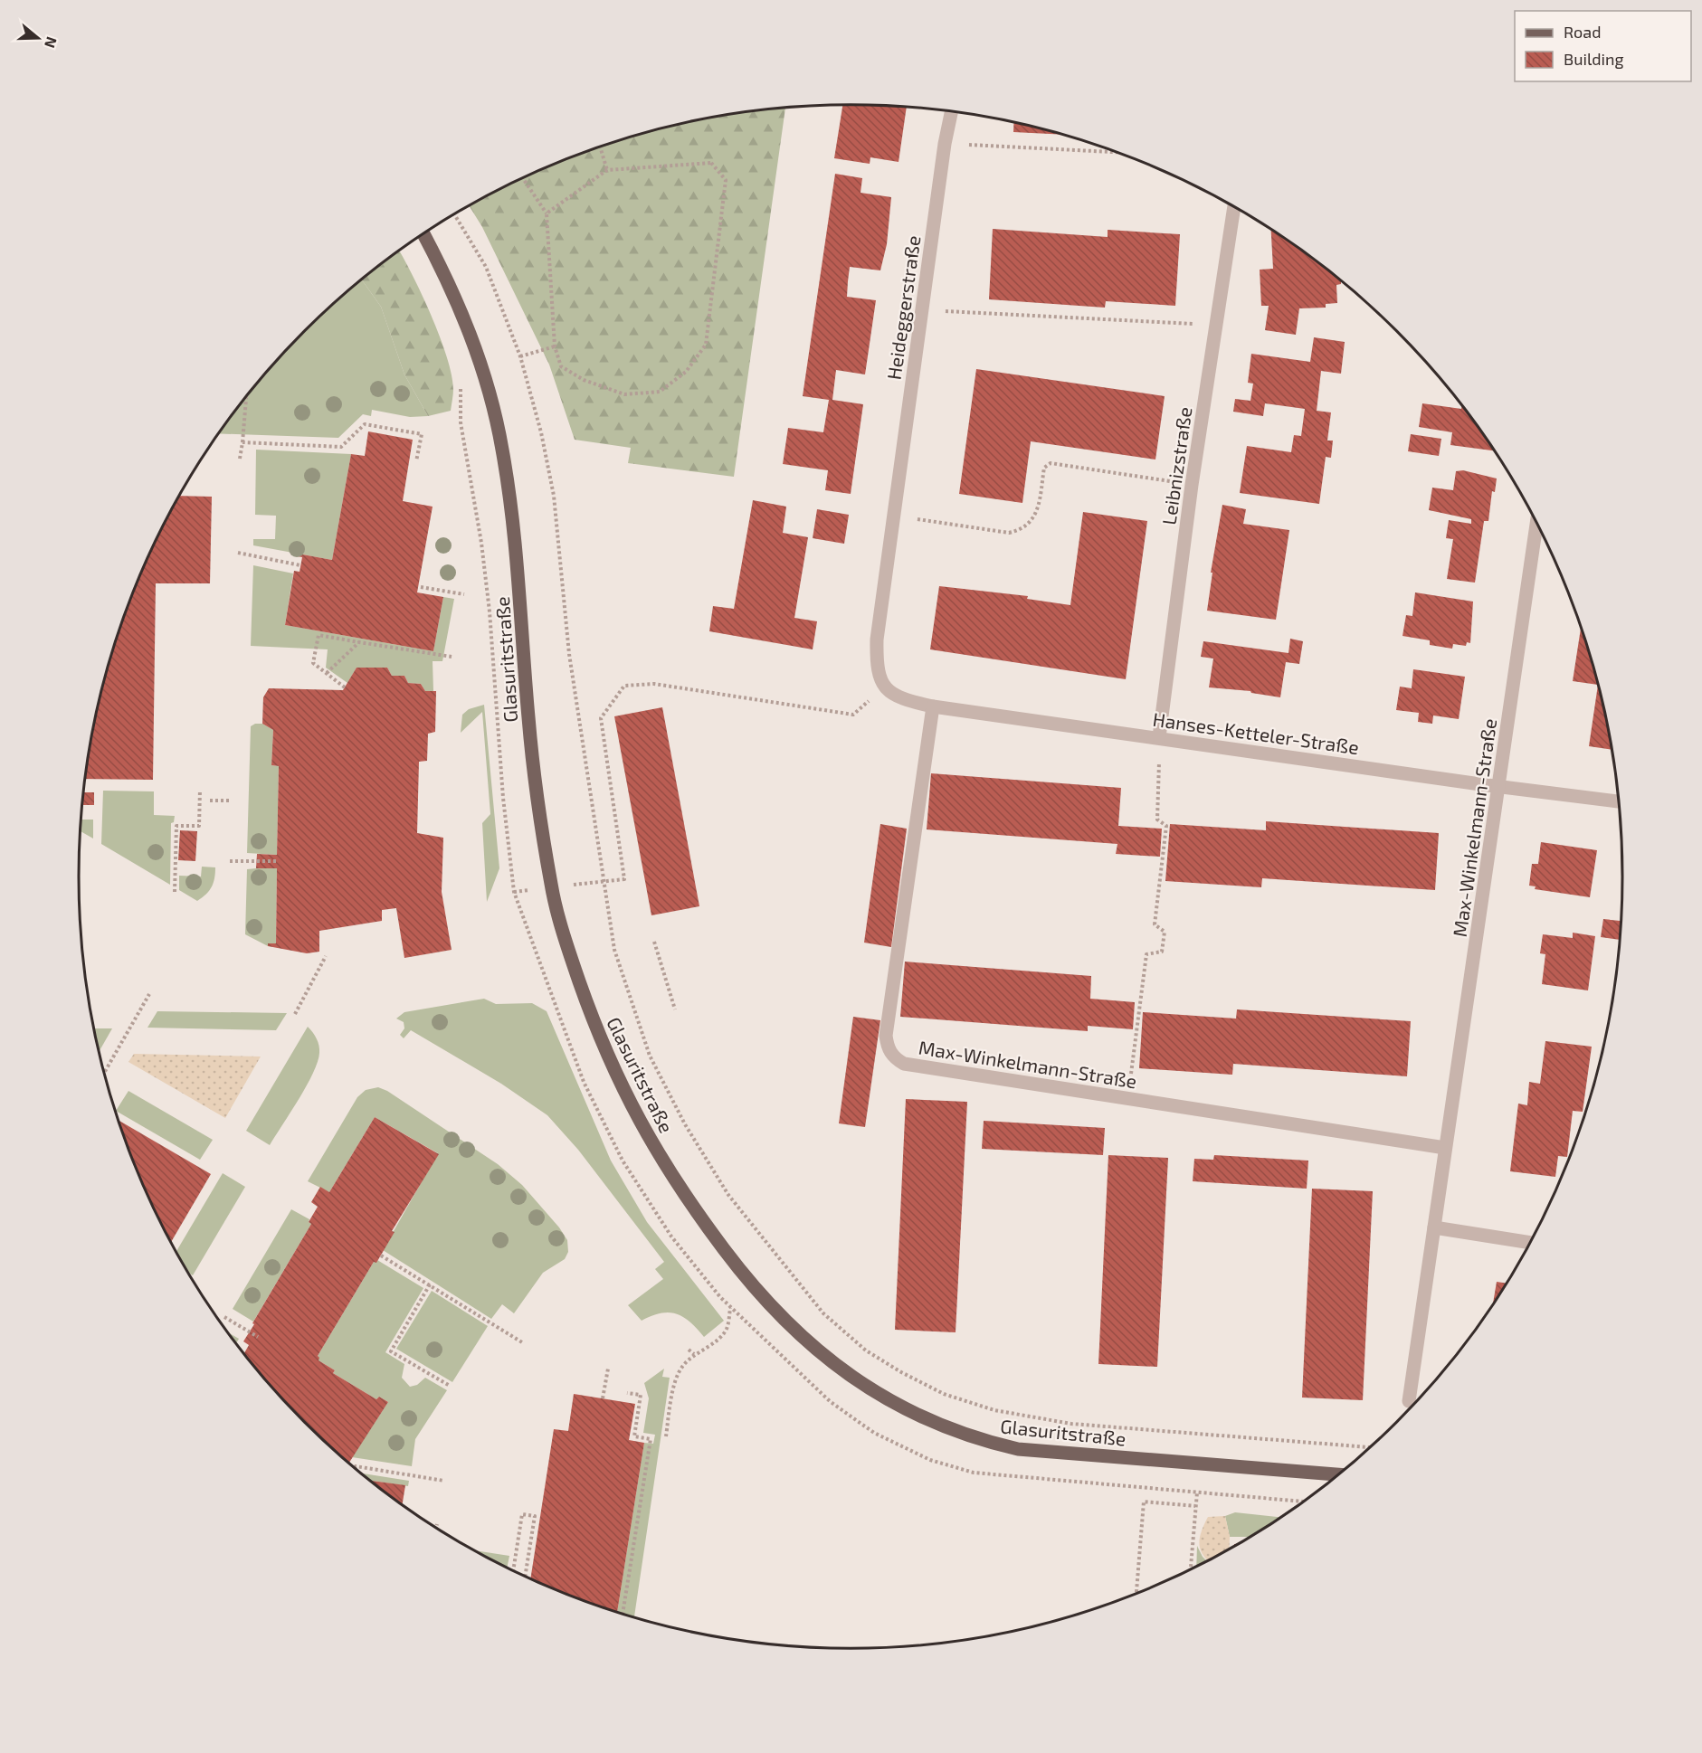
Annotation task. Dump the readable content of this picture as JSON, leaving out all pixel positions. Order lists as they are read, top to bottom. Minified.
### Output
{"streets":{"main road":["Glasuritstraße"],"street":["Heideggerstraße","Leibnizstraße","Hanses-Ketteler-Straße","Max-Winkelmann-Straße"]},"crossings":[["Heideggerstraße","Hanses-Ketteler-Straße"],["Leibnizstraße","Hanses-Ketteler-Straße"],["Hanses-Ketteler-Straße","Max-Winkelmann-Straße"]],"legend":["Road","Building"],"north":"right"}
